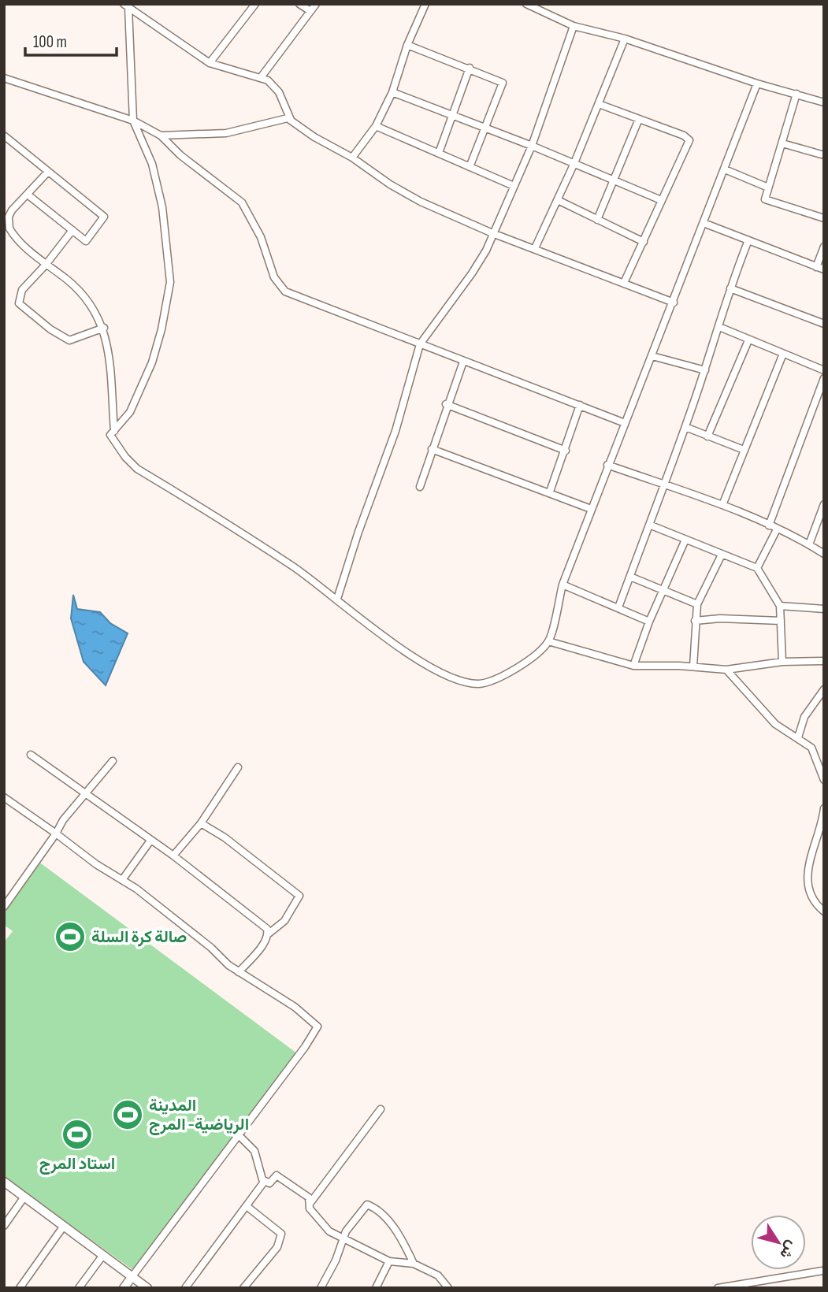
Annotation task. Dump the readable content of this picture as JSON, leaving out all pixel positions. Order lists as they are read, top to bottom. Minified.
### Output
{"places":{"sports":["صالة كرة السلة","المدينة الرياضية- المرج","استاد المرج"]},"scale_bar":"100 m","north":"bottom right"}
